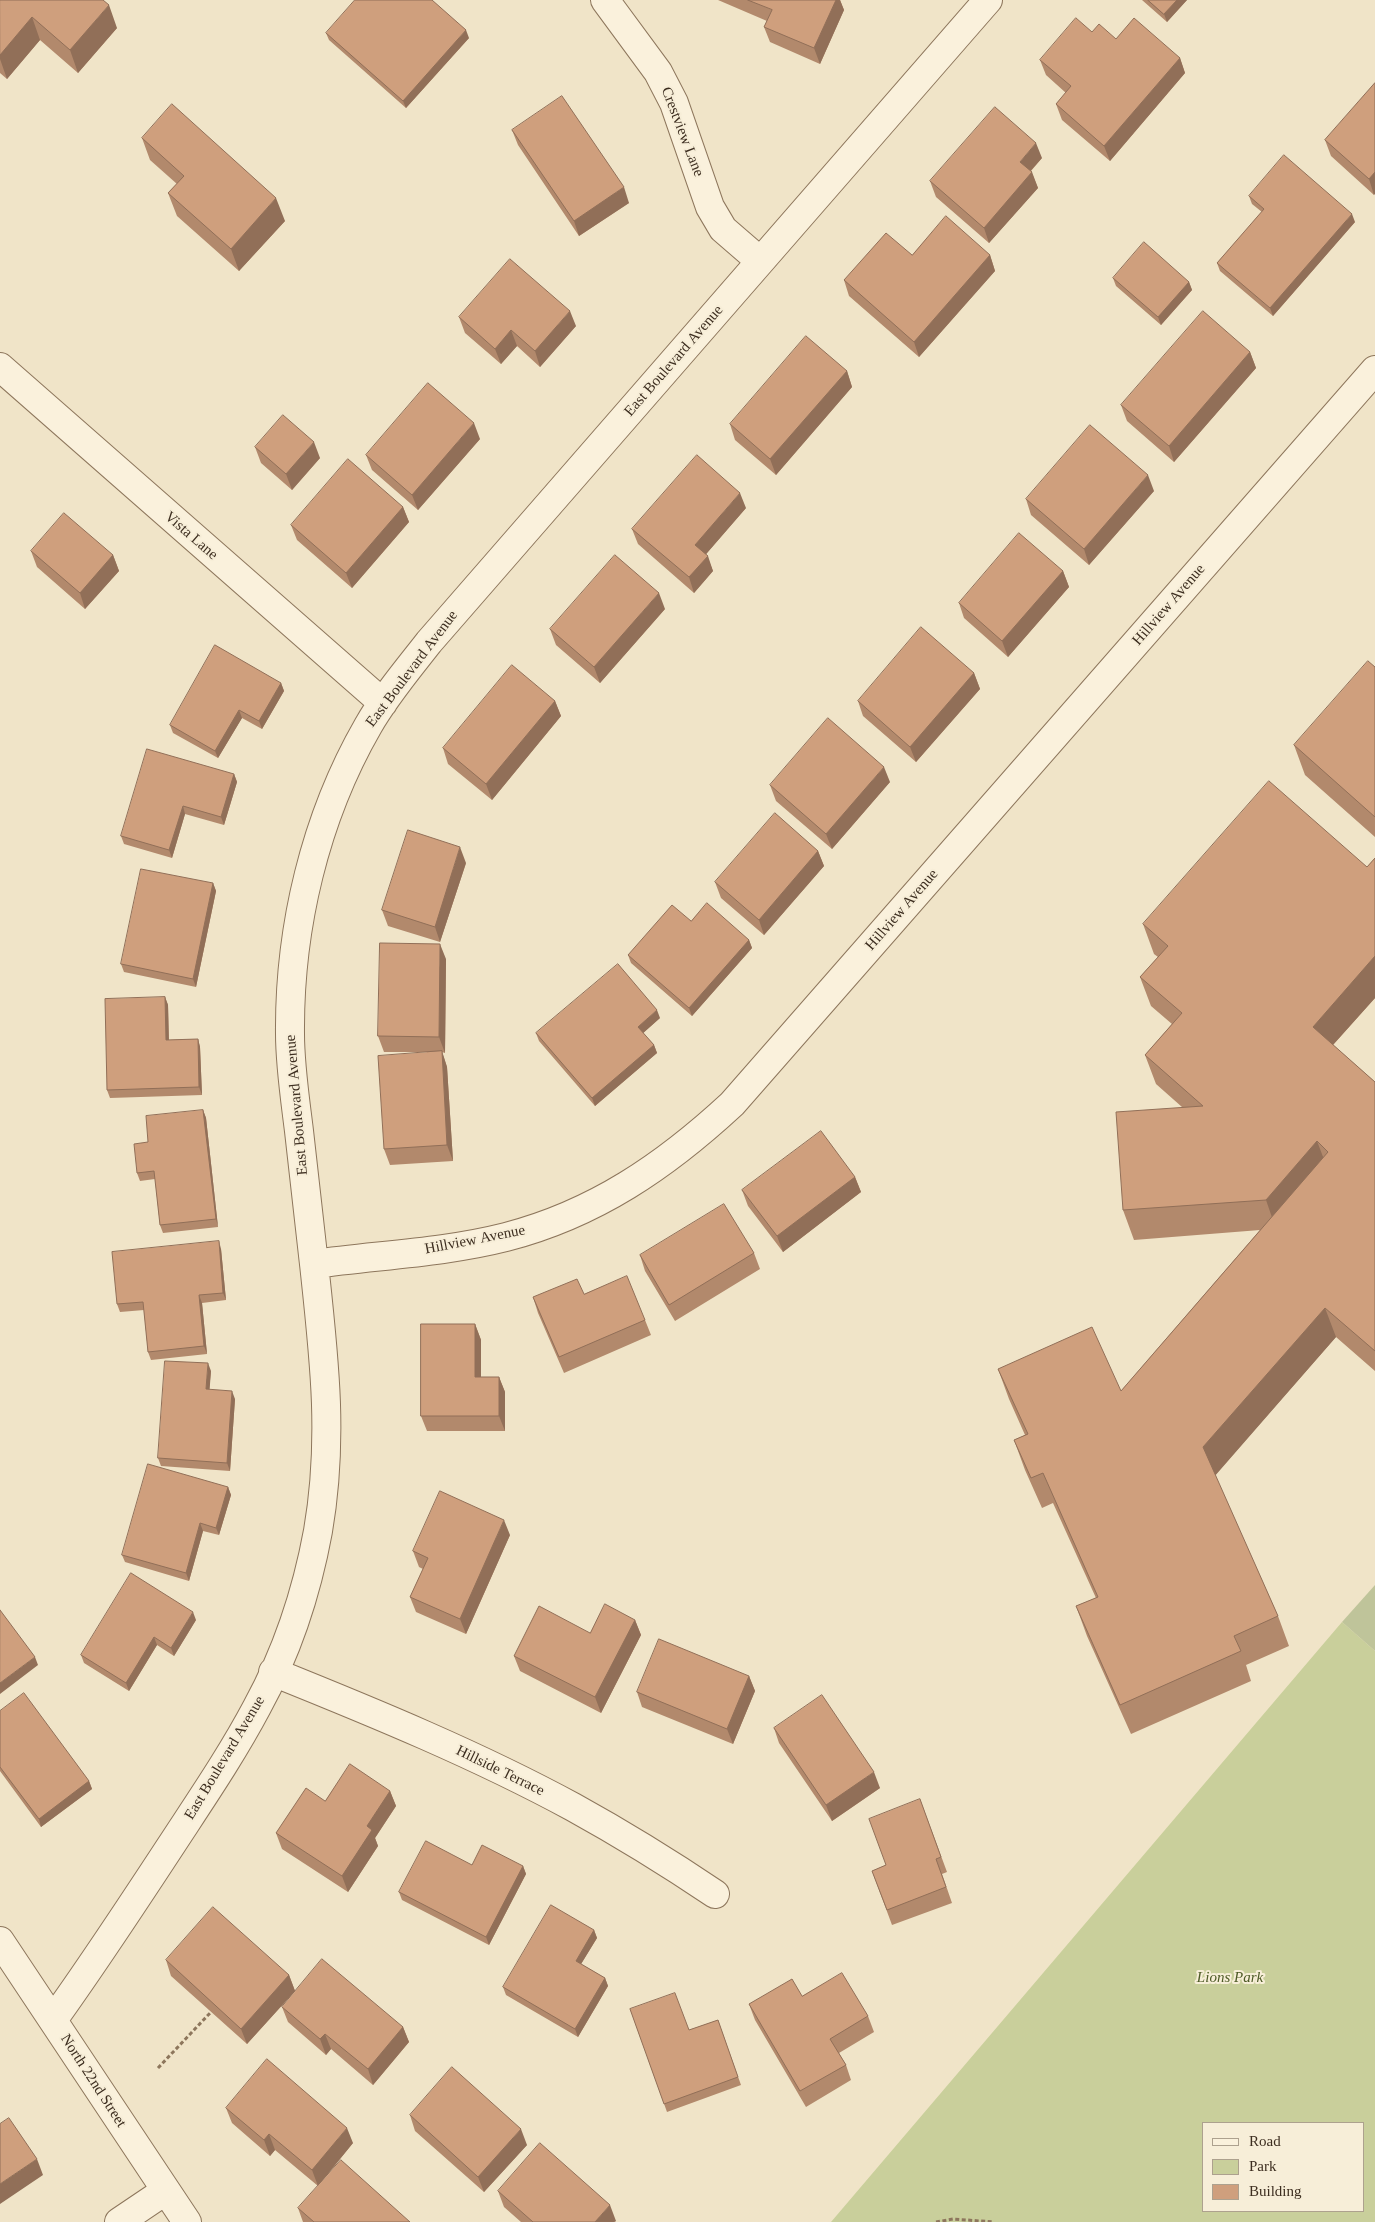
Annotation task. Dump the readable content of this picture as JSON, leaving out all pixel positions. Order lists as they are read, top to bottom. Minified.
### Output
{"streets":{"street":["Crestview Lane","East Boulevard Avenue","Vista Lane","Hillview Avenue","Hillside Terrace","North 22nd Street"]},"crossings":[["Crestview Lane","East Boulevard Avenue"],["East Boulevard Avenue","Vista Lane"],["East Boulevard Avenue","Hillview Avenue"],["East Boulevard Avenue","Hillside Terrace"],["East Boulevard Avenue","North 22nd Street"]],"parks":["Lions Park"],"legend":["Road","Park","Building"]}
